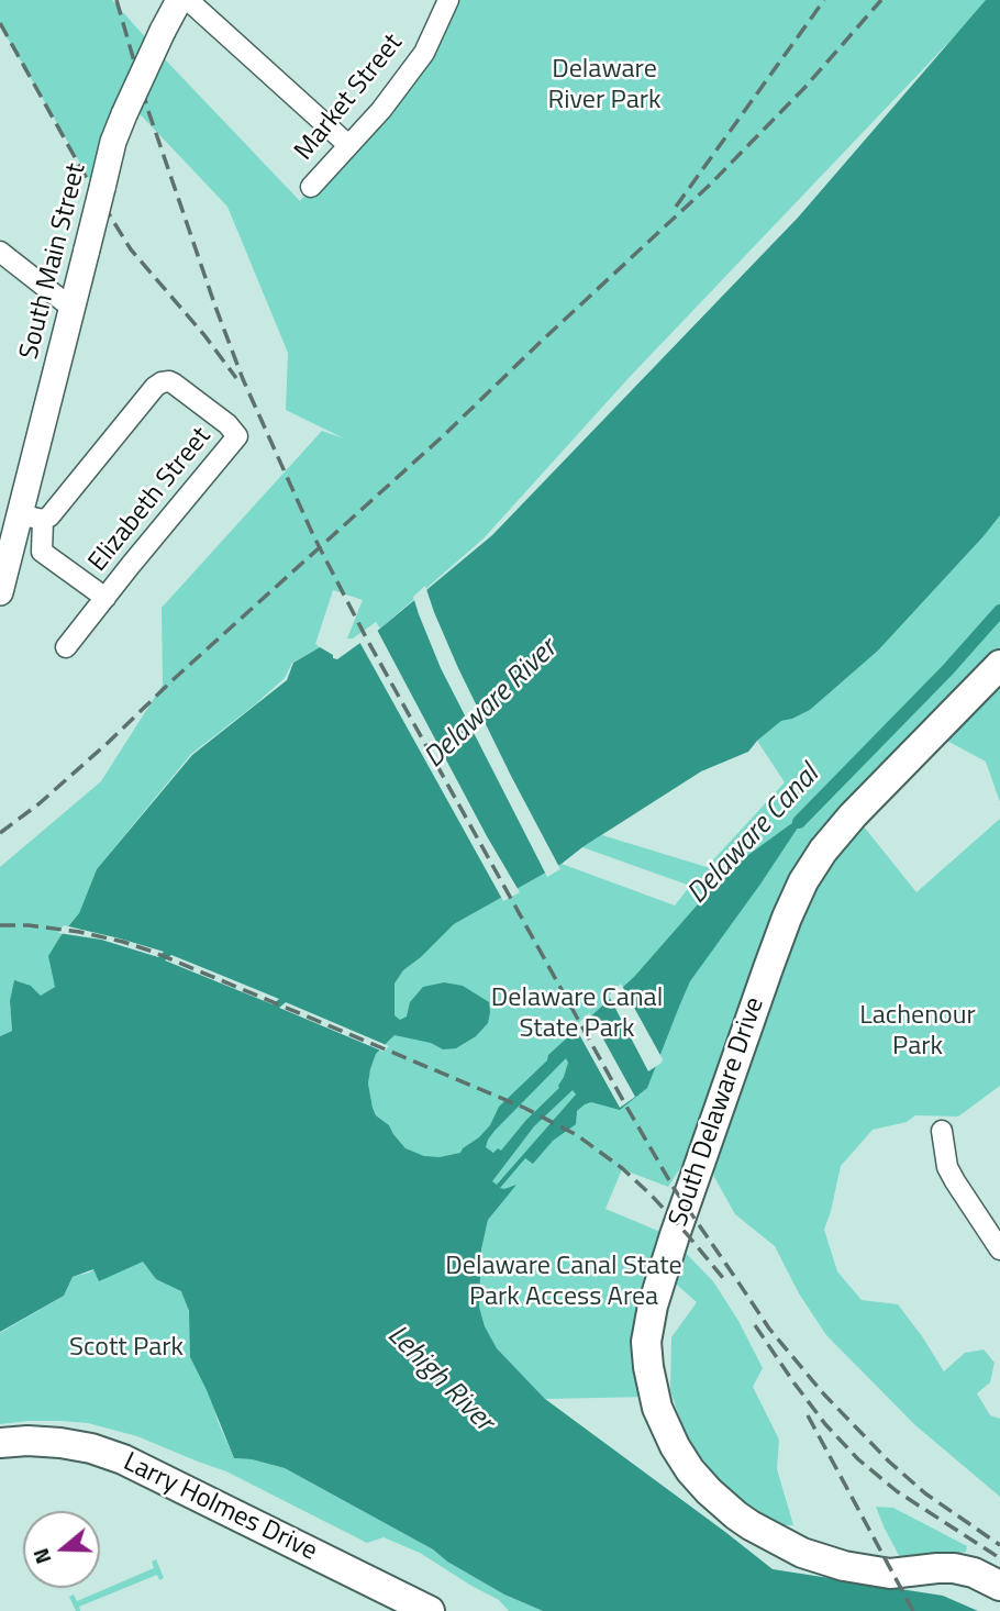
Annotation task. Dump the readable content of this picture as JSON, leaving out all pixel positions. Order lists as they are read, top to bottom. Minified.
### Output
{"streets":{"highway":["South Delaware Drive","Larry Holmes Drive"],"main road":["South Main Street"],"street":["Market Street","Elizabeth Street"]},"crossings":[["South Main Street","Elizabeth Street"]],"water":["Delaware River","Delaware Canal","Lehigh River"],"parks":["Delaware River Park","Delaware Canal State Park","Lachenour Park","Delaware Canal State Park Access Area","Scott Park"],"north":"left"}
